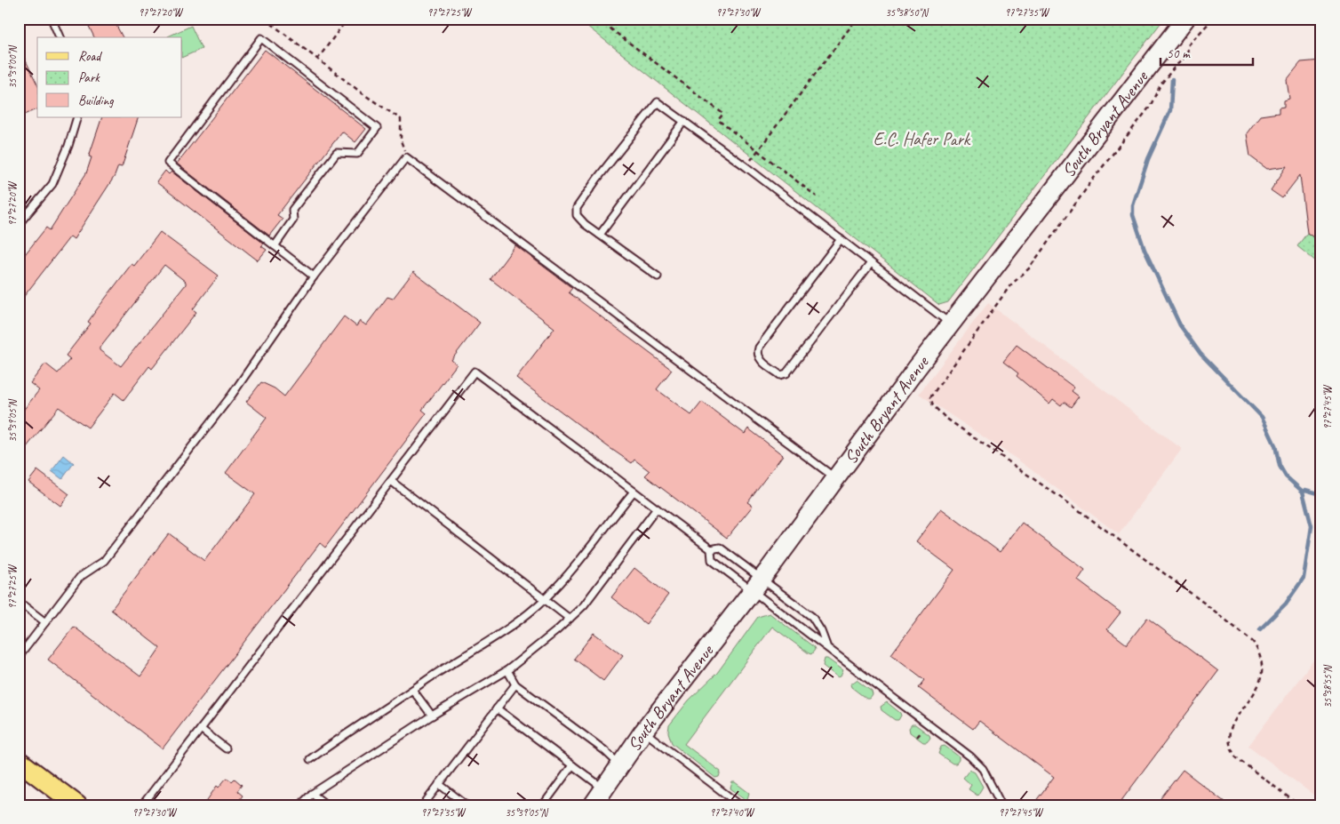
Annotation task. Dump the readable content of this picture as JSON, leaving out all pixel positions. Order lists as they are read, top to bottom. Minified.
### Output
{"streets":{"main road":["South Bryant Avenue"]},"parks":["E.C. Hafer Park"],"legend":["Road","Park","Building"],"scale_bar":"50 m","coordinates":["97°27'20\"W","97°27'25\"W","97°27'30\"W","35°38'50\"N","97°27'35\"W","35°39'00\"N","97°27'45\"W","35°39'05\"N","35°38'55\"N","97°27'40\"W"]}
